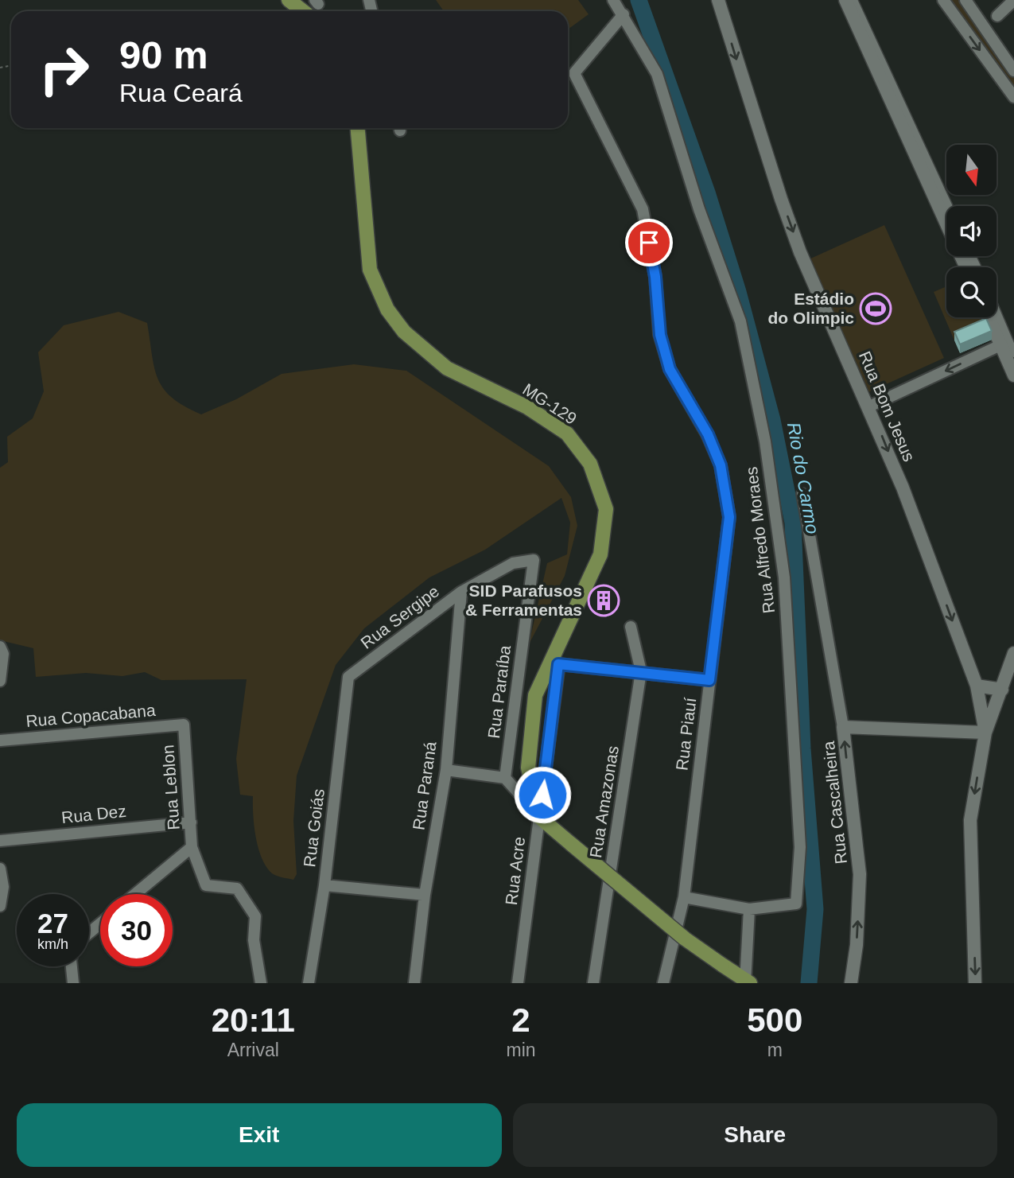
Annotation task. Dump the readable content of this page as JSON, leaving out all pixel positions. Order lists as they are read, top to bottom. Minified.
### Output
{"streets":{"main road":["MG-129"],"street":["Rua Bom Jesus","Rua Alfredo Moraes","Rua Sergipe","Rua Paraíba","Rua Copacabana","Rua Piauí","Rua Paraná","Rua Leblon","Rua Amazonas","Rua Cascalheira","Rua Dez","Rua Goiás","Rua Acre"]},"crossings":[["MG-129","Rua Acre"],["Rua Bom Jesus","Rua Cascalheira"],["Rua Alfredo Moraes","Rua Piauí"],["Rua Sergipe","Rua Paraíba"],["Rua Sergipe","Rua Paraná"],["Rua Sergipe","Rua Goiás"],["Rua Copacabana","Rua Leblon"],["Rua Leblon","Rua Dez"],["Rua Amazonas","Rua Acre"]],"one_way":["Rua Bom Jesus"],"water":["Rio do Carmo"],"places":{"sports":["Estádio do Olimpic"],"building":["SID Parafusos & Ferramentas"]},"north":"bottom","page":{"turn":["90 m","Rua Ceará"],"speed":"27 km/h","limit":"30","eta":["20:11","Arrival","2","min","500","m"],"buttons":["Exit","Share"]}}
